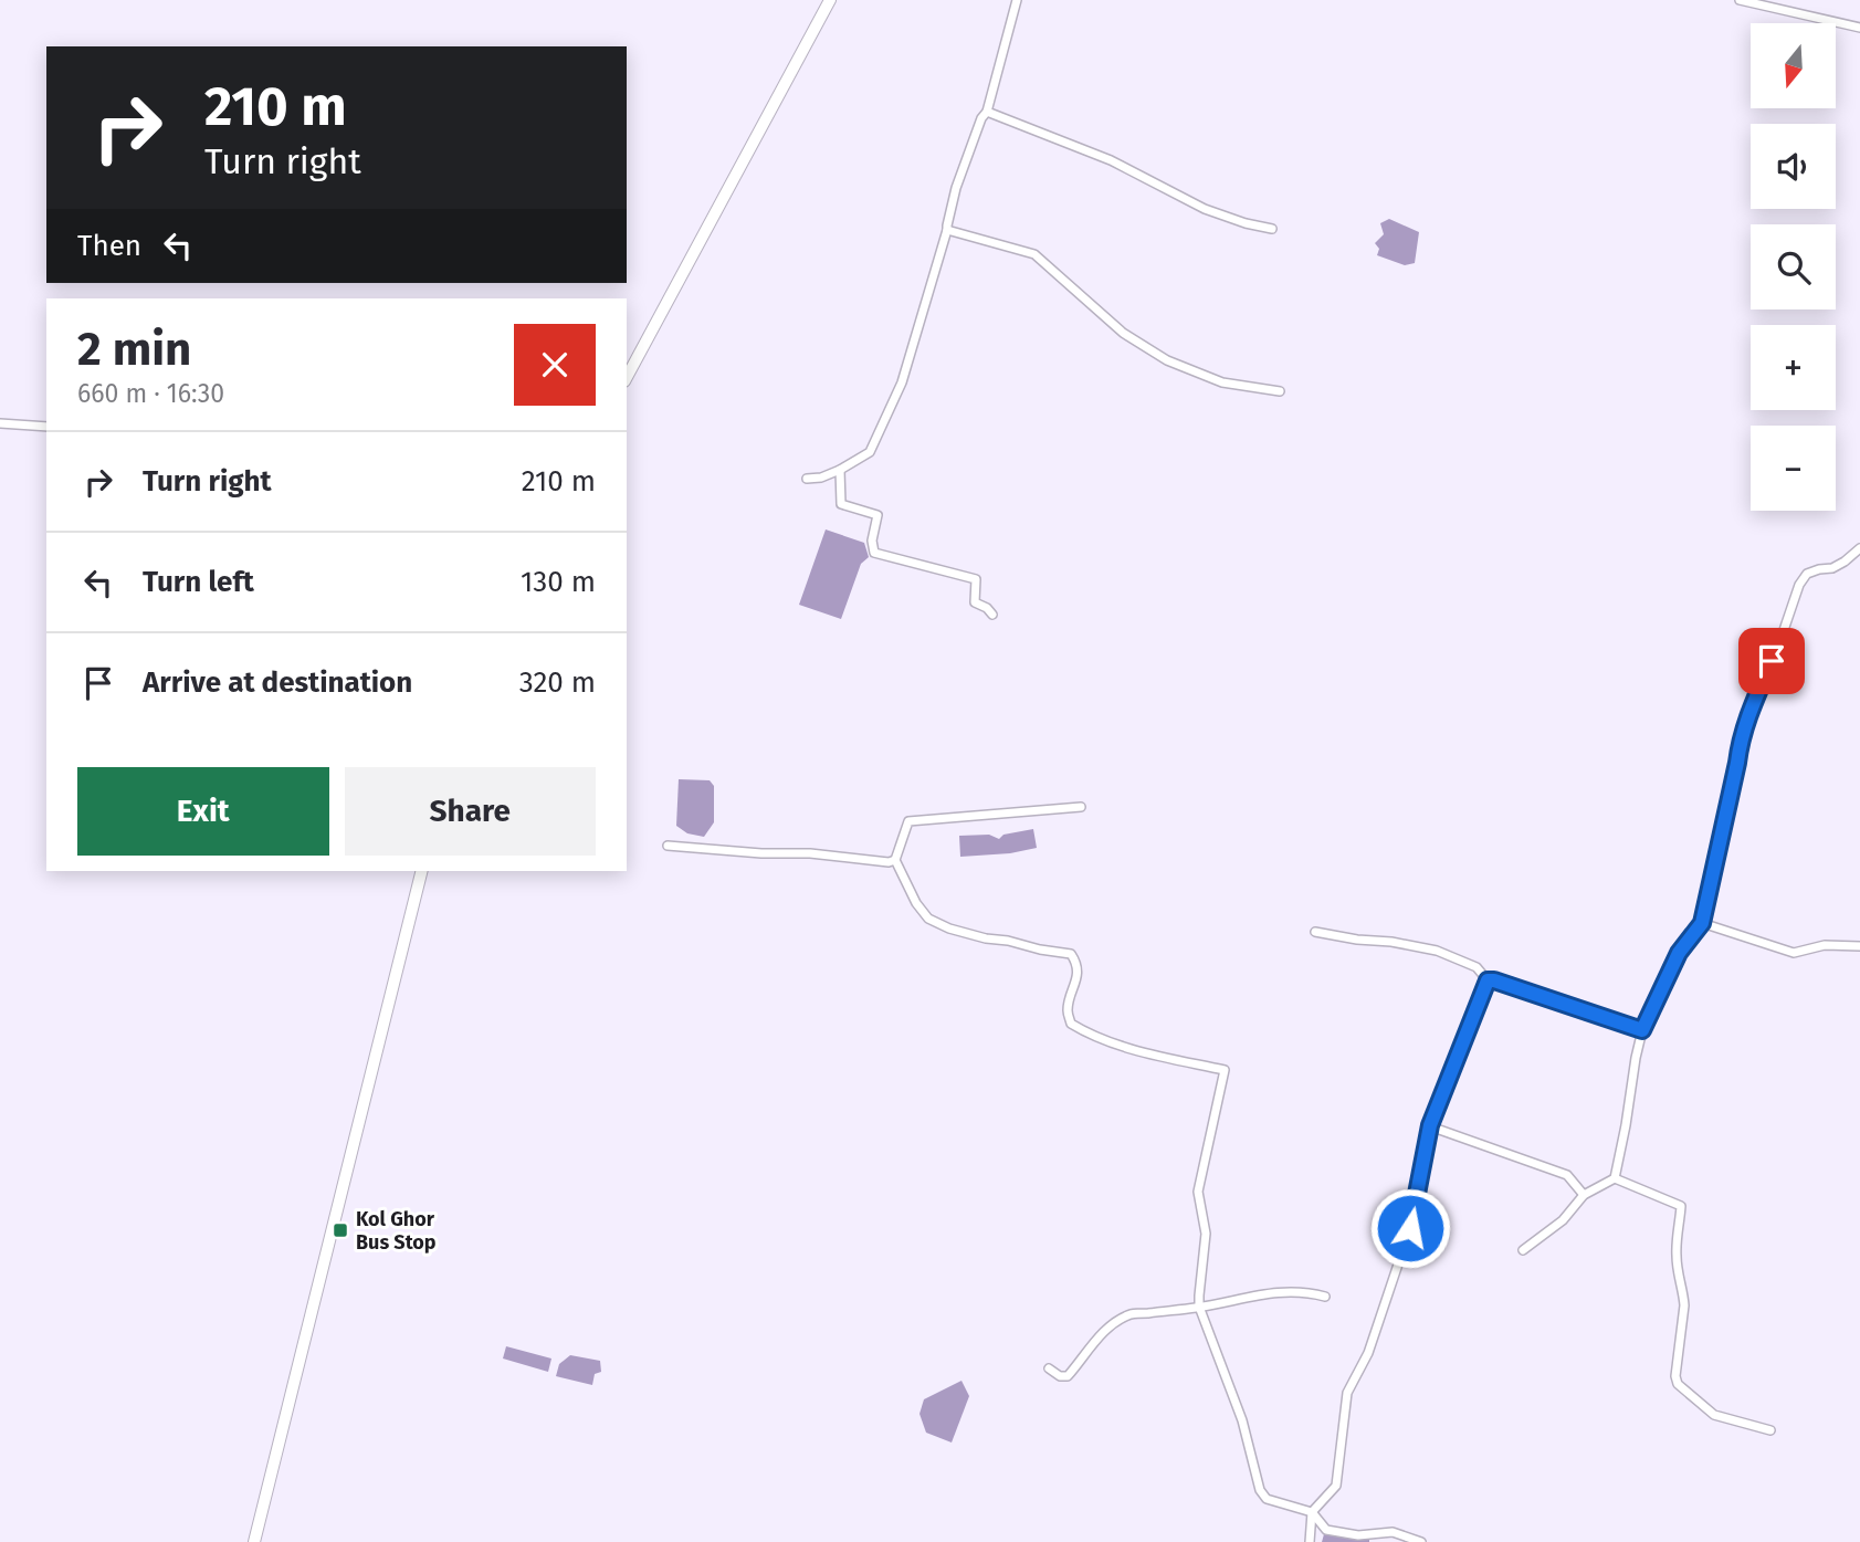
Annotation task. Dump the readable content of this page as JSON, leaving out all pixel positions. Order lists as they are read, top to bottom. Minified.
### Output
{"places":{"transit":["Kol Ghor Bus Stop"]},"north":"bottom","page":{"map_buttons":["+","−"],"turn":["210 m","Turn right"],"then":"Then","heading":["2 min","660 m · 16:30"],"list":[{"name":"Turn right","value":"210 m"},{"name":"Turn left","value":"130 m"},{"name":"Arrive at destination","value":"320 m"}],"buttons":["Exit","Share"]}}
